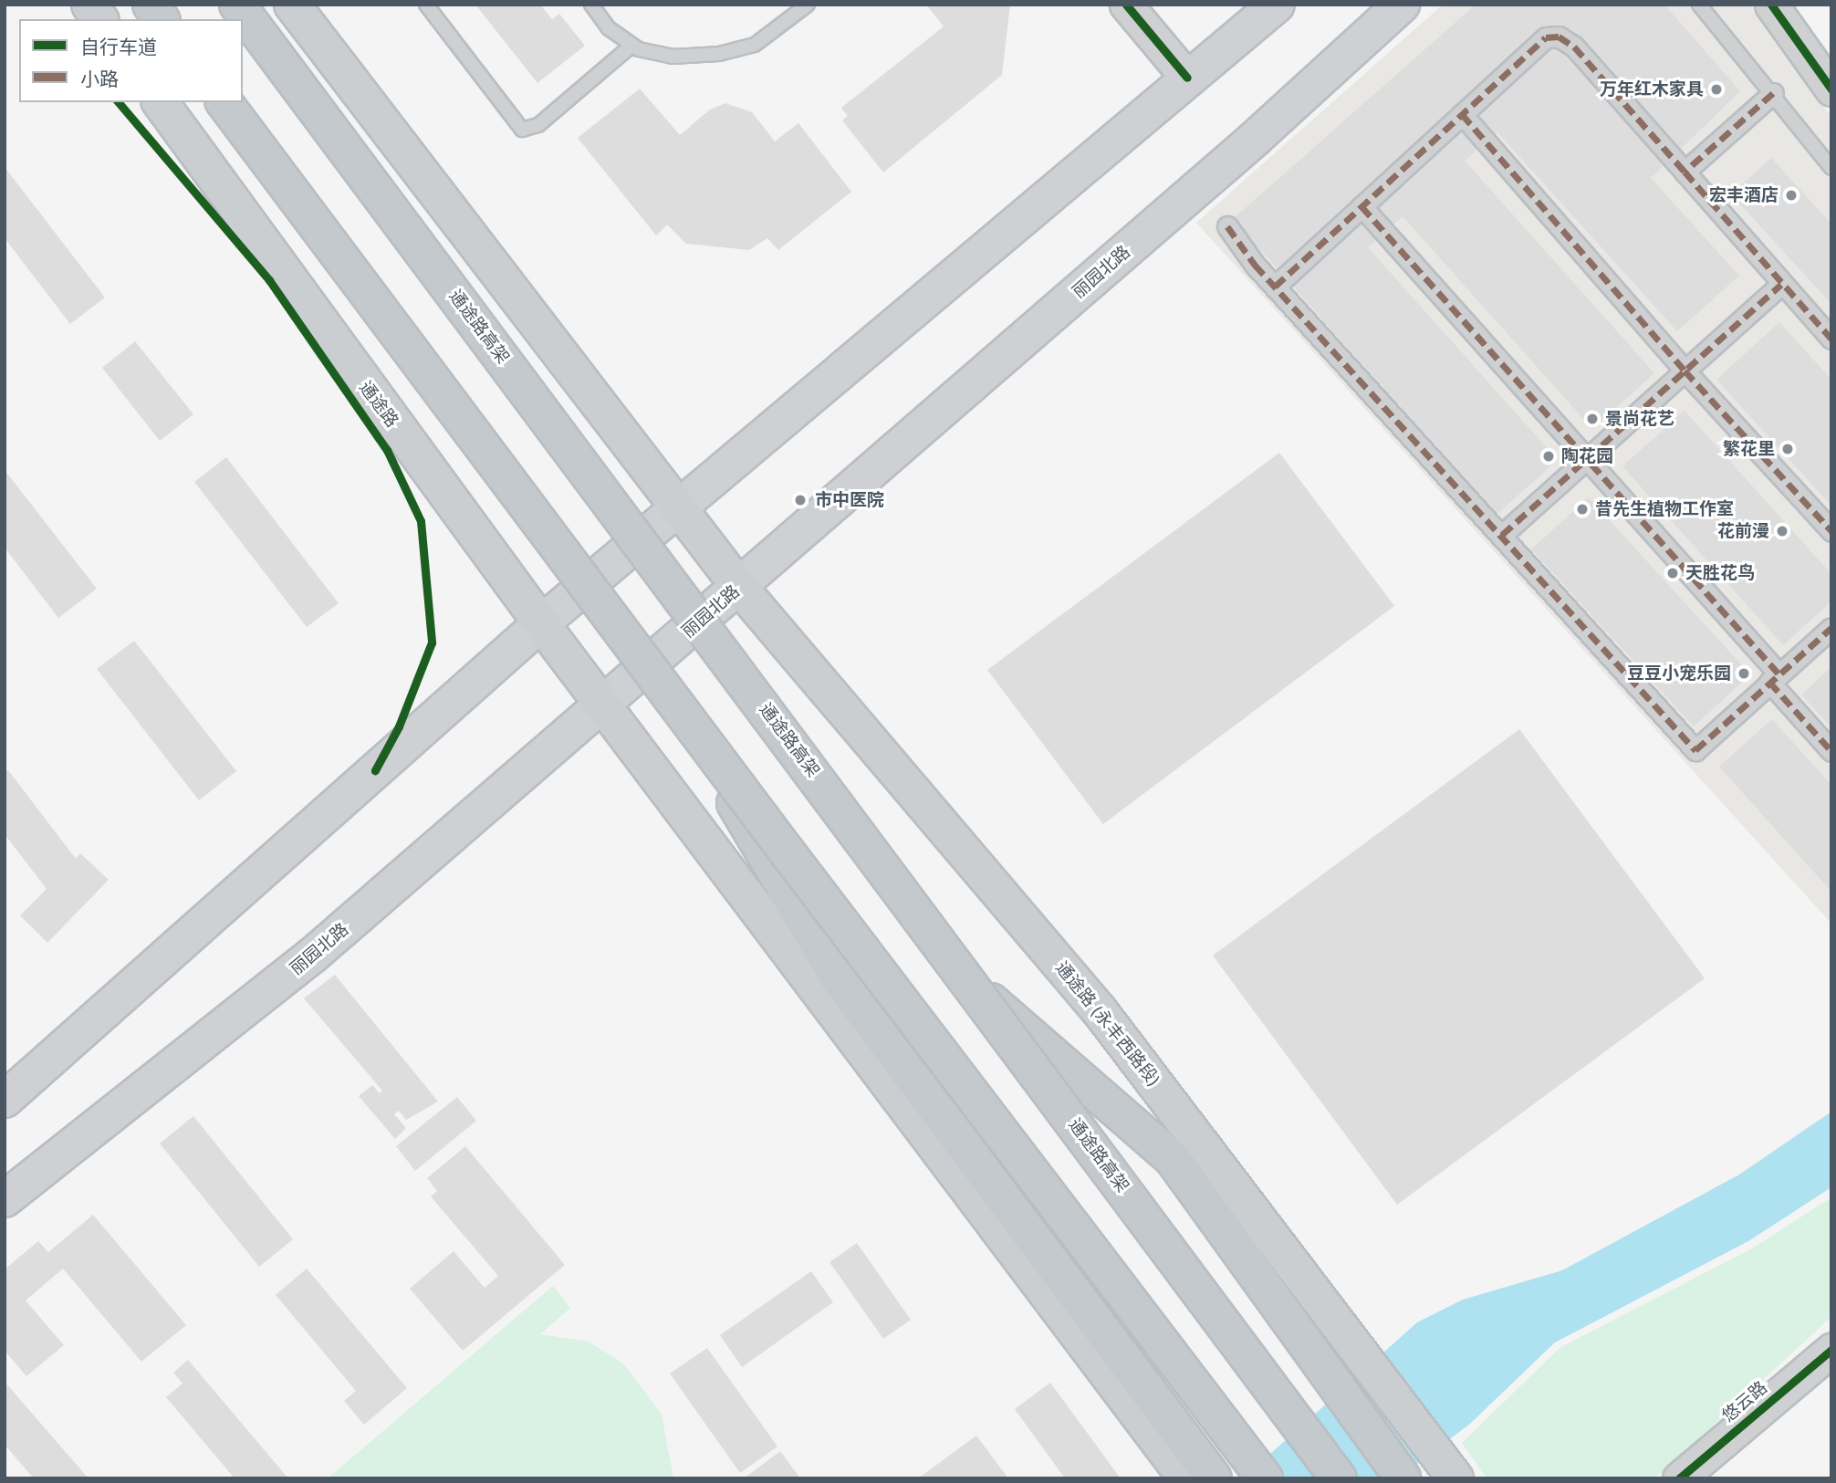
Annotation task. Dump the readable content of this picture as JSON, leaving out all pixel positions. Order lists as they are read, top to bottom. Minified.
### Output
{"streets":{"highway":["通途路高架"],"main road":["丽园北路","通途路","通途路 (永丰西路段)"],"street":["悠云路"]},"crossings":[["丽园北路","通途路"],["丽园北路","通途路 (永丰西路段)"]],"places":["万年红木家具","宏丰酒店","景尚花艺","繁花里","陶花园","市中医院","昔先生植物工作室","花前漫","天胜花鸟","豆豆小宠乐园"],"legend":["自行车道","小路"]}
